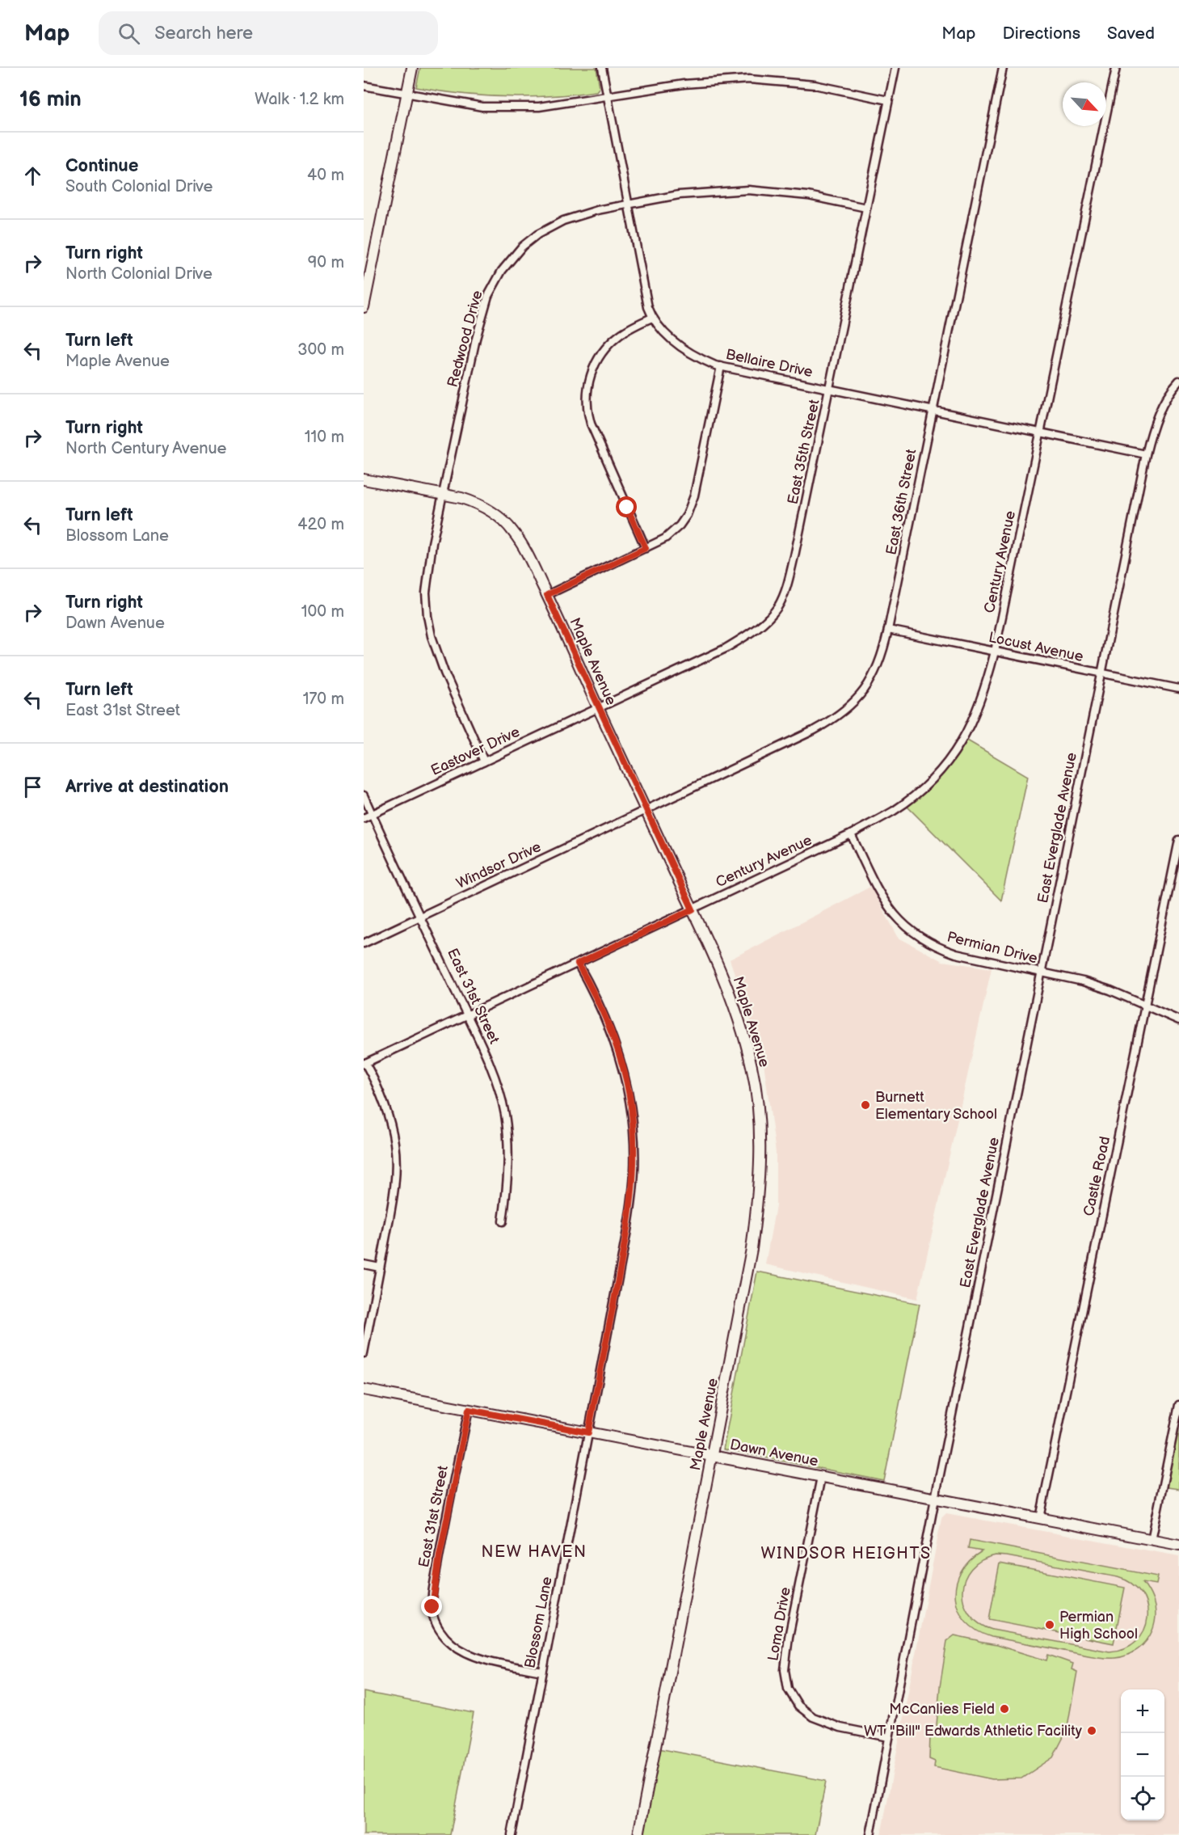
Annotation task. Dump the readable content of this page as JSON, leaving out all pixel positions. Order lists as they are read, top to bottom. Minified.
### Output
{"streets":{"street":["Redwood Drive","Bellaire Drive","East 35th Street","East 36th Street","Century Avenue","Locust Avenue","Maple Avenue","Eastover Drive","East Everglade Avenue","Windsor Drive","Permian Drive","East 31st Street","Castle Road","Dawn Avenue","Blossom Lane","Loma Drive"]},"crossings":[["Redwood Drive","Bellaire Drive"],["Redwood Drive","East 35th Street"],["Redwood Drive","Maple Avenue"],["Redwood Drive","Eastover Drive"],["Bellaire Drive","East 35th Street"],["Bellaire Drive","East 36th Street"],["Bellaire Drive","Century Avenue"],["Bellaire Drive","East Everglade Avenue"],["East 35th Street","Maple Avenue"],["East 35th Street","Eastover Drive"],["East 36th Street","Locust Avenue"],["East 36th Street","Maple Avenue"],["East 36th Street","Windsor Drive"],["Century Avenue","Locust Avenue"],["Century Avenue","Maple Avenue"],["Century Avenue","Permian Drive"],["Century Avenue","East 31st Street"],["Century Avenue","Blossom Lane"],["Locust Avenue","East Everglade Avenue"],["Maple Avenue","Eastover Drive"],["Maple Avenue","Windsor Drive"],["Maple Avenue","Dawn Avenue"],["Eastover Drive","East 31st Street"],["East Everglade Avenue","Permian Drive"],["East Everglade Avenue","Dawn Avenue"],["East Everglade Avenue","Loma Drive"],["Windsor Drive","East 31st Street"],["Permian Drive","Castle Road"],["East 31st Street","Dawn Avenue"],["East 31st Street","Blossom Lane"],["Castle Road","Dawn Avenue"],["Dawn Avenue","Blossom Lane"],["Dawn Avenue","Loma Drive"]],"districts":["NEW HAVEN","WINDSOR HEIGHTS"],"places":["Burnett Elementary School","Permian High School","McCanlies Field","WT \"Bill\" Edwards Athletic Facility"],"north":"bottom right","page":{"header":"Map","search":"Search here","nav":["Map","Directions","Saved"],"heading":["16 min","Walk · 1.2 km"],"list":[["Continue","South Colonial Drive","40 m"],["Turn right","North Colonial Drive","90 m"],["Turn left","Maple Avenue","300 m"],["Turn right","North Century Avenue","110 m"],["Turn left","Blossom Lane","420 m"],["Turn right","Dawn Avenue","100 m"],["Turn left","East 31st Street","170 m"],"Arrive at destination"],"map_buttons":["+","−"]}}
